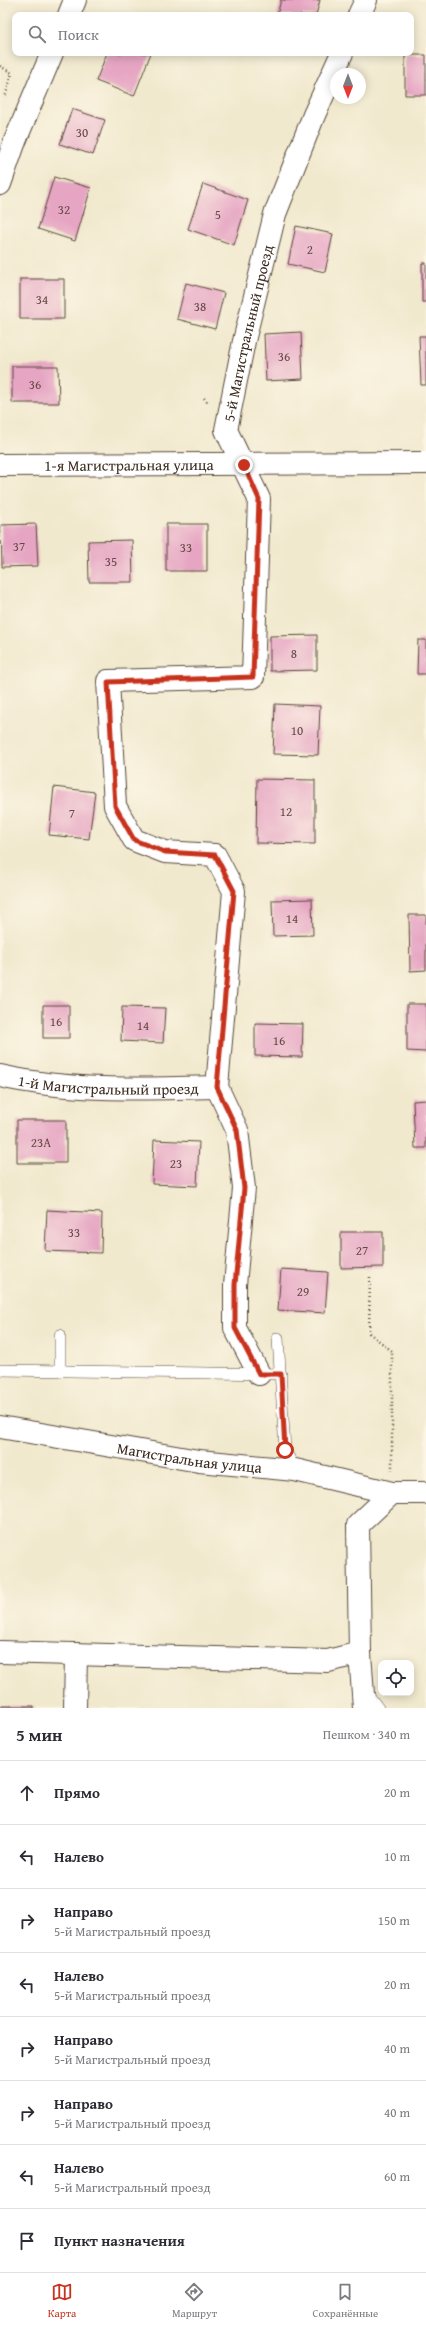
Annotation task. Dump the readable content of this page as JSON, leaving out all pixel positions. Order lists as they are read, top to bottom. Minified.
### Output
{"streets":{"street":["5-й Магистральный проезд","1-я Магистральная улица","1-й Магистральный проезд","Магистральная улица"]},"crossings":[["5-й Магистральный проезд","1-я Магистральная улица"],["5-й Магистральный проезд","1-й Магистральный проезд"]],"house_numbers":["30","32","5","2","34","38","36","36","37","33","35","8","10","12","7","14","16","14","16","23А","23","33","27","29"],"north":"bottom","page":{"search":"Поиск","heading":["5 мин","Пешком · 340 m"],"list":[["Прямо","20 m"],["Налево","10 m"],["Направо","5-й Магистральный проезд","150 m"],["Налево","5-й Магистральный проезд","20 m"],["Направо","5-й Магистральный проезд","40 m"],["Направо","5-й Магистральный проезд","40 m"],["Налево","5-й Магистральный проезд","60 m"],"Пункт назначения"],"nav":["Карта","Маршрут","Сохранённые"]}}
